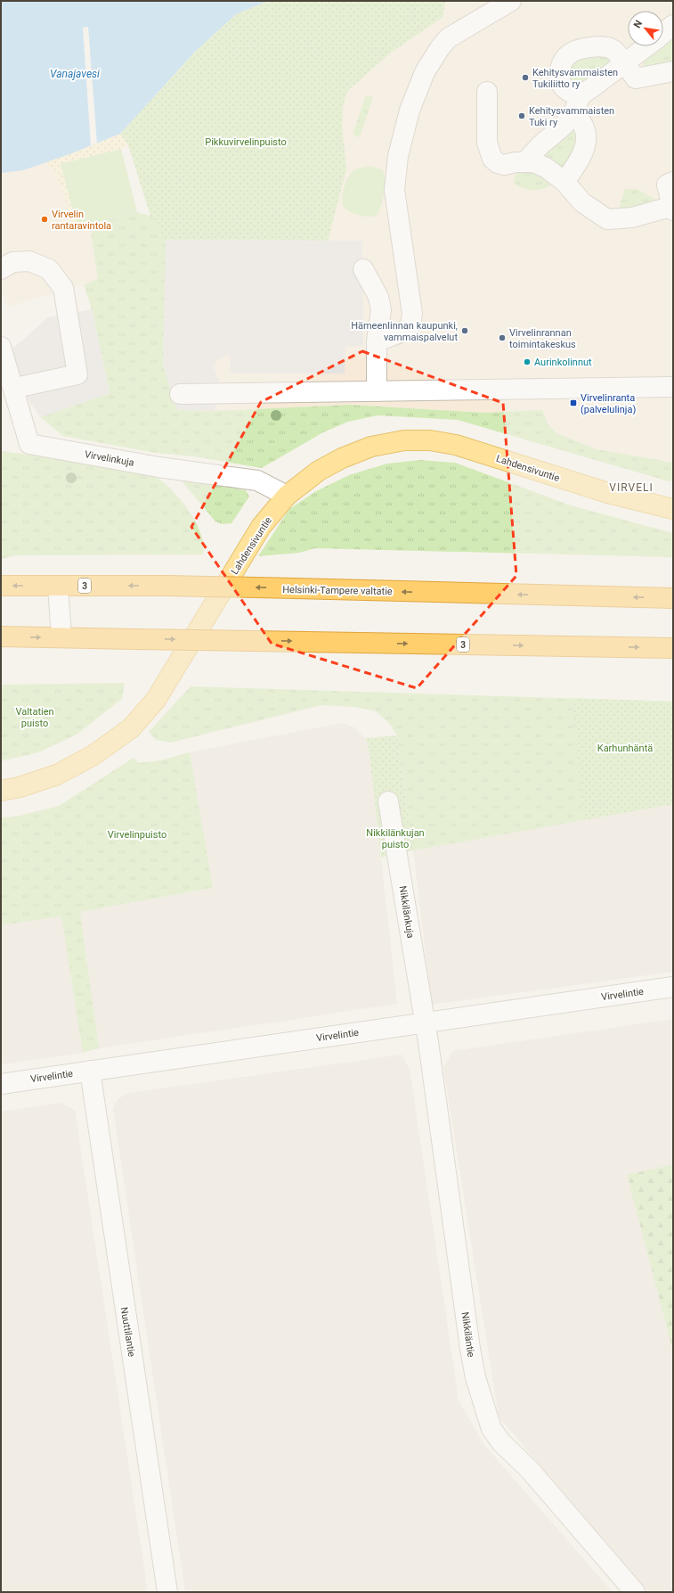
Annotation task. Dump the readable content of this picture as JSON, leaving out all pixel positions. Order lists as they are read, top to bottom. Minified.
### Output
{"streets":{"highway":["3","Helsinki-Tampere valtatie"],"main road":["Lahdensivuntie"],"street":["Virvelinkuja","Nikkilänkuja","Virvelintie","Nuuttilantie","Nikkiläntie"]},"crossings":[["Virvelinkuja","Lahdensivuntie"],["Nikkilänkuja","Virvelintie"],["Nikkilänkuja","Nikkiläntie"],["Virvelintie","Nuuttilantie"],["Virvelintie","Nikkiläntie"]],"districts":["VIRVELI"],"water":["Vanajavesi"],"parks":["Pikkuvirvelinpuisto","Valtatien puisto","Karhunhäntä","Nikkilänkujan puisto","Virvelinpuisto"],"places":{"other":["Kehitysvammaisten Tukiliitto ry","Kehitysvammaisten Tuki ry","Virvelin rantaravintola","Hämeenlinnan kaupunki, vammaispalvelut","Virvelinrannan toimintakeskus","Aurinkolinnut"],"transit":["Virvelinranta (palvelulinja)"]},"north":"top left"}
